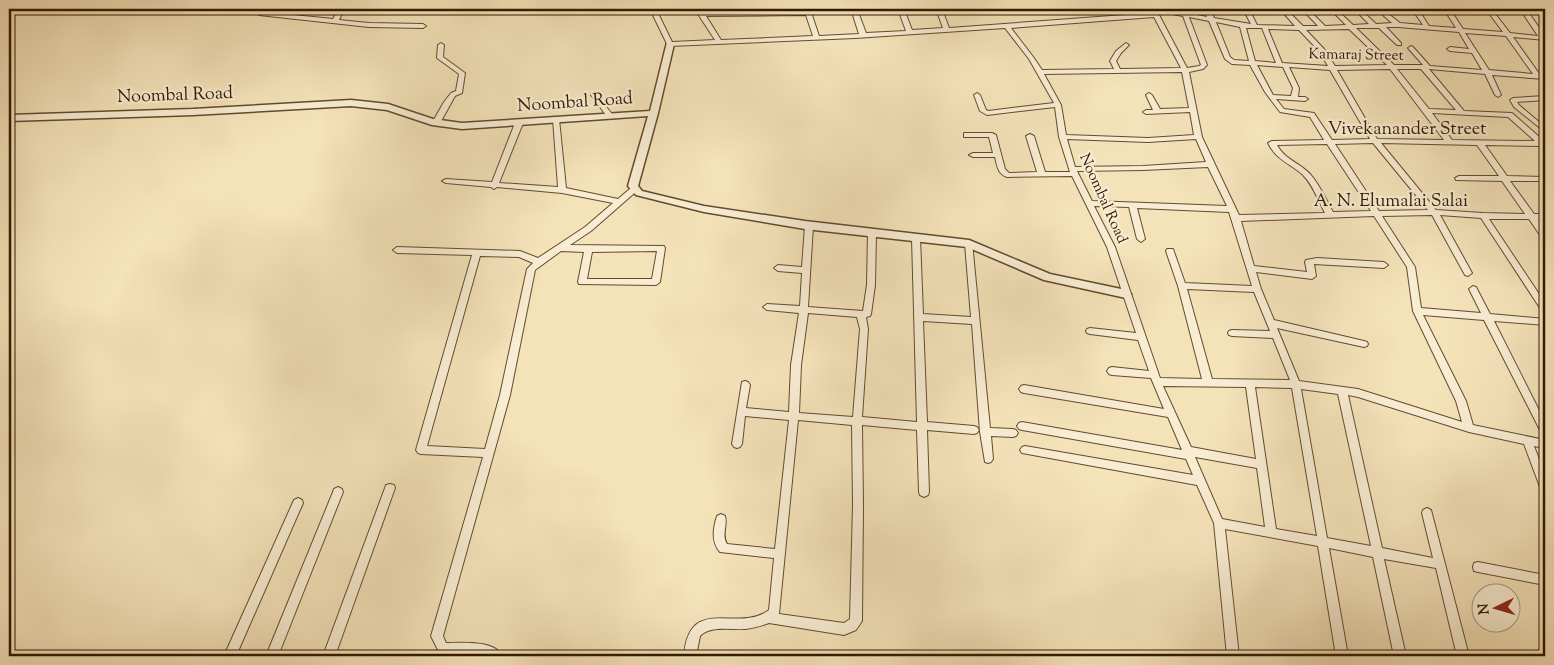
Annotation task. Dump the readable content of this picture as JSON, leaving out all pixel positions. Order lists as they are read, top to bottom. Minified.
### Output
{"streets":{"street":["Kamaraj Street","Noombal Road","Vivekanander Street","A. N. Elumalai Salai"]},"crossings":[["Vivekanander Street","A. N. Elumalai Salai"]],"north":"left"}
